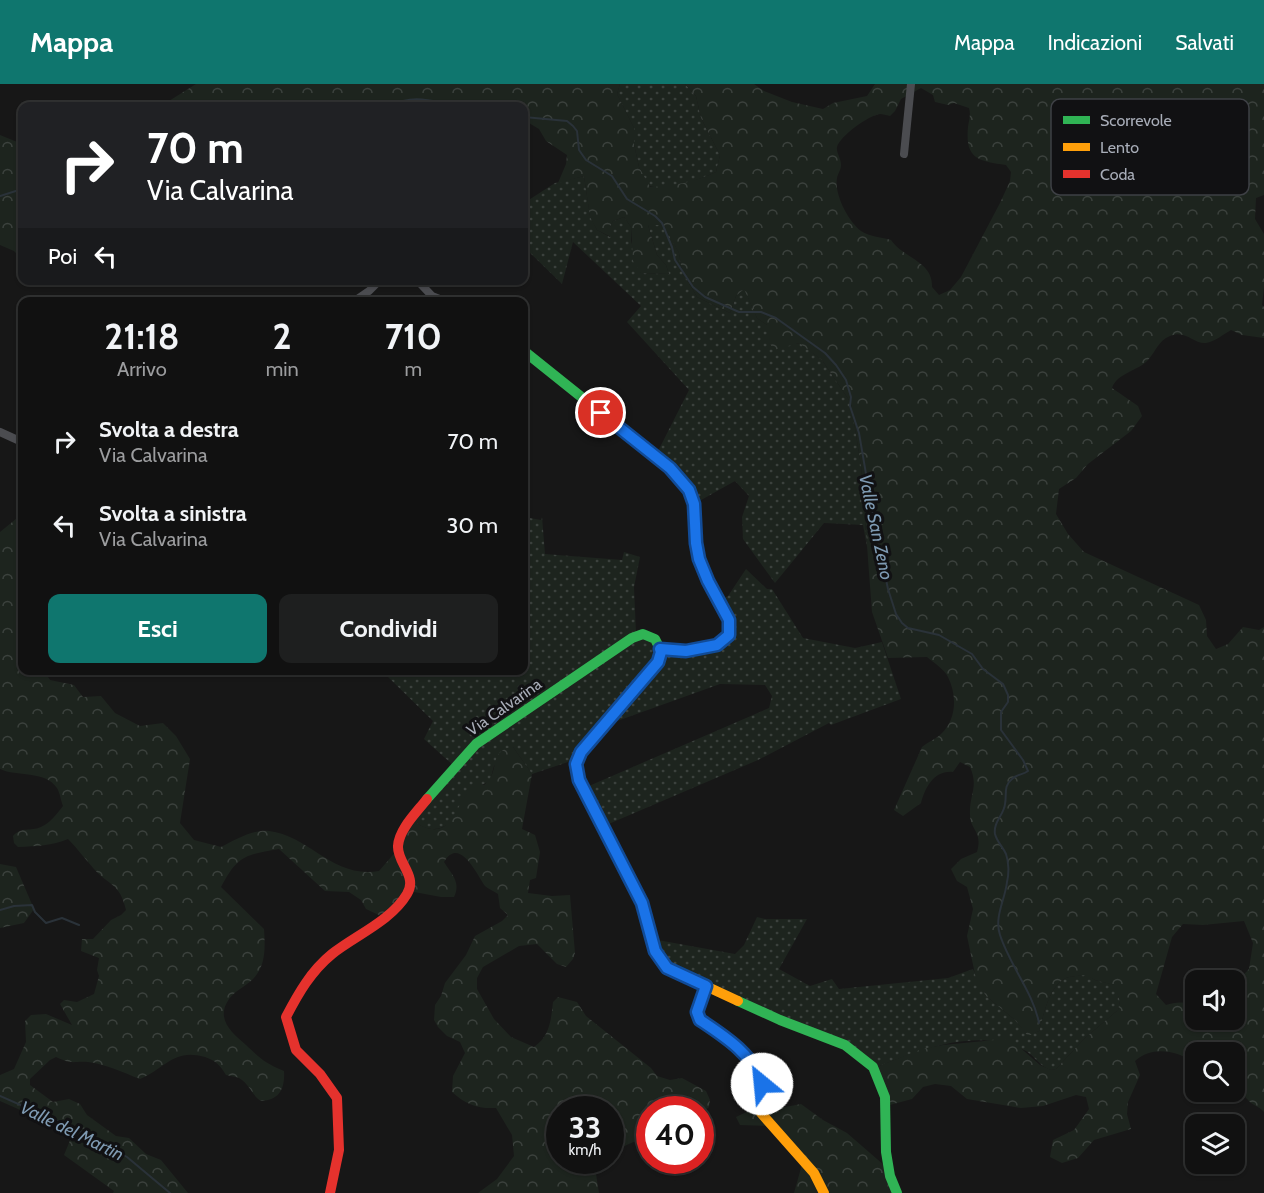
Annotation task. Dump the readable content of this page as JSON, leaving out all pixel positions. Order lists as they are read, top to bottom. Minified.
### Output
{"streets":{"street":["Via Calvarina"]},"water":["Valle San Zeno","Valle del Martin"],"legend":["Scorrevole","Lento","Coda"],"page":{"header":"Mappa","nav":["Mappa","Indicazioni","Salvati"],"turn":["70 m","Via Calvarina"],"then":"Poi","eta":["21:18","Arrivo","2","min","710","m"],"list":[{"name":"Svolta a destra","note":"Via Calvarina","value":"70 m"},{"name":"Svolta a sinistra","note":"Via Calvarina","value":"30 m"}],"buttons":["Esci","Condividi"],"speed":"33 km/h","limit":"40"}}
